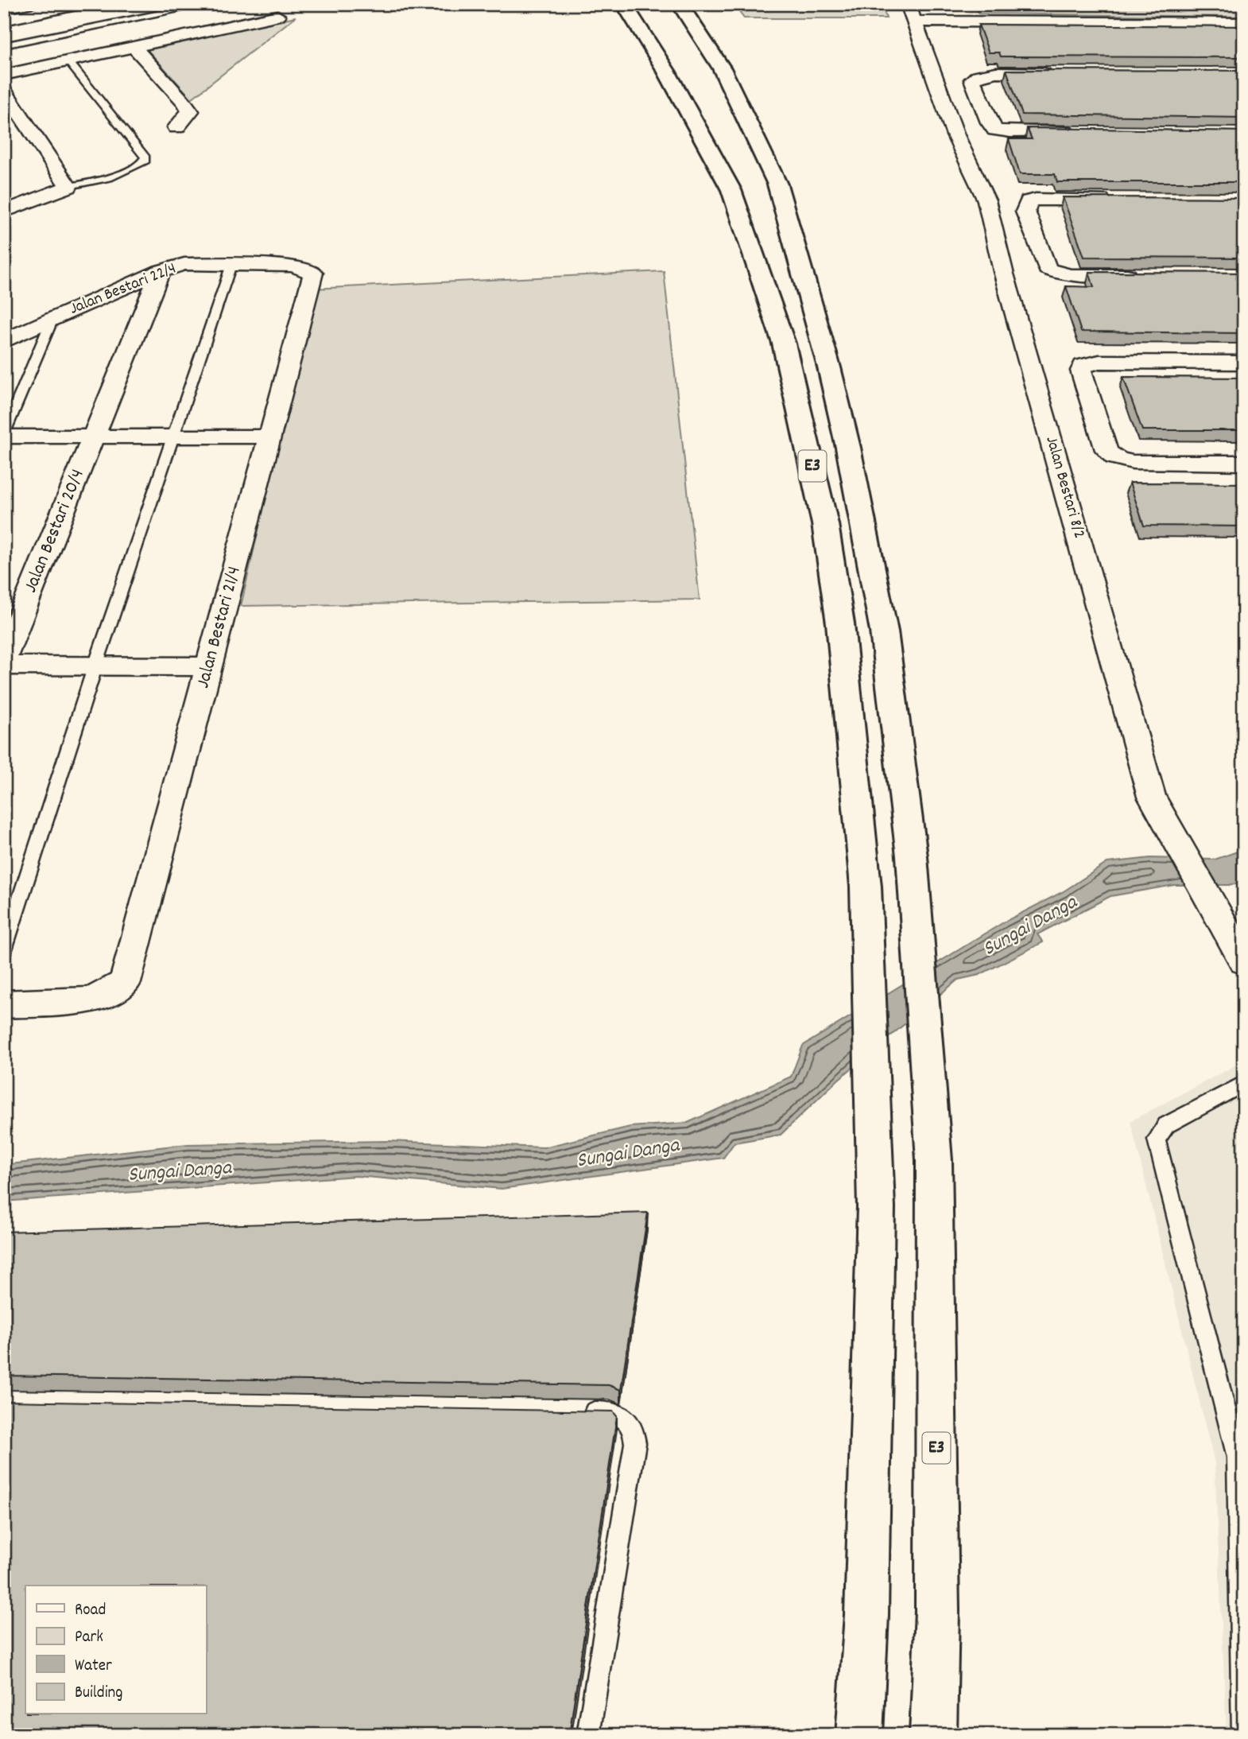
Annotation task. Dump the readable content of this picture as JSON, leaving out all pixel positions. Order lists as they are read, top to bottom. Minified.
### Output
{"streets":{"highway":["E3"],"street":["Jalan Bestari 22/4","Jalan Bestari 8/2","Jalan Bestari 20/4","Jalan Bestari 21/4"]},"crossings":[["Jalan Bestari 22/4","Jalan Bestari 20/4"],["Jalan Bestari 22/4","Jalan Bestari 21/4"]],"water":["Sungai Danga"],"legend":["Road","Park","Water","Building"]}
